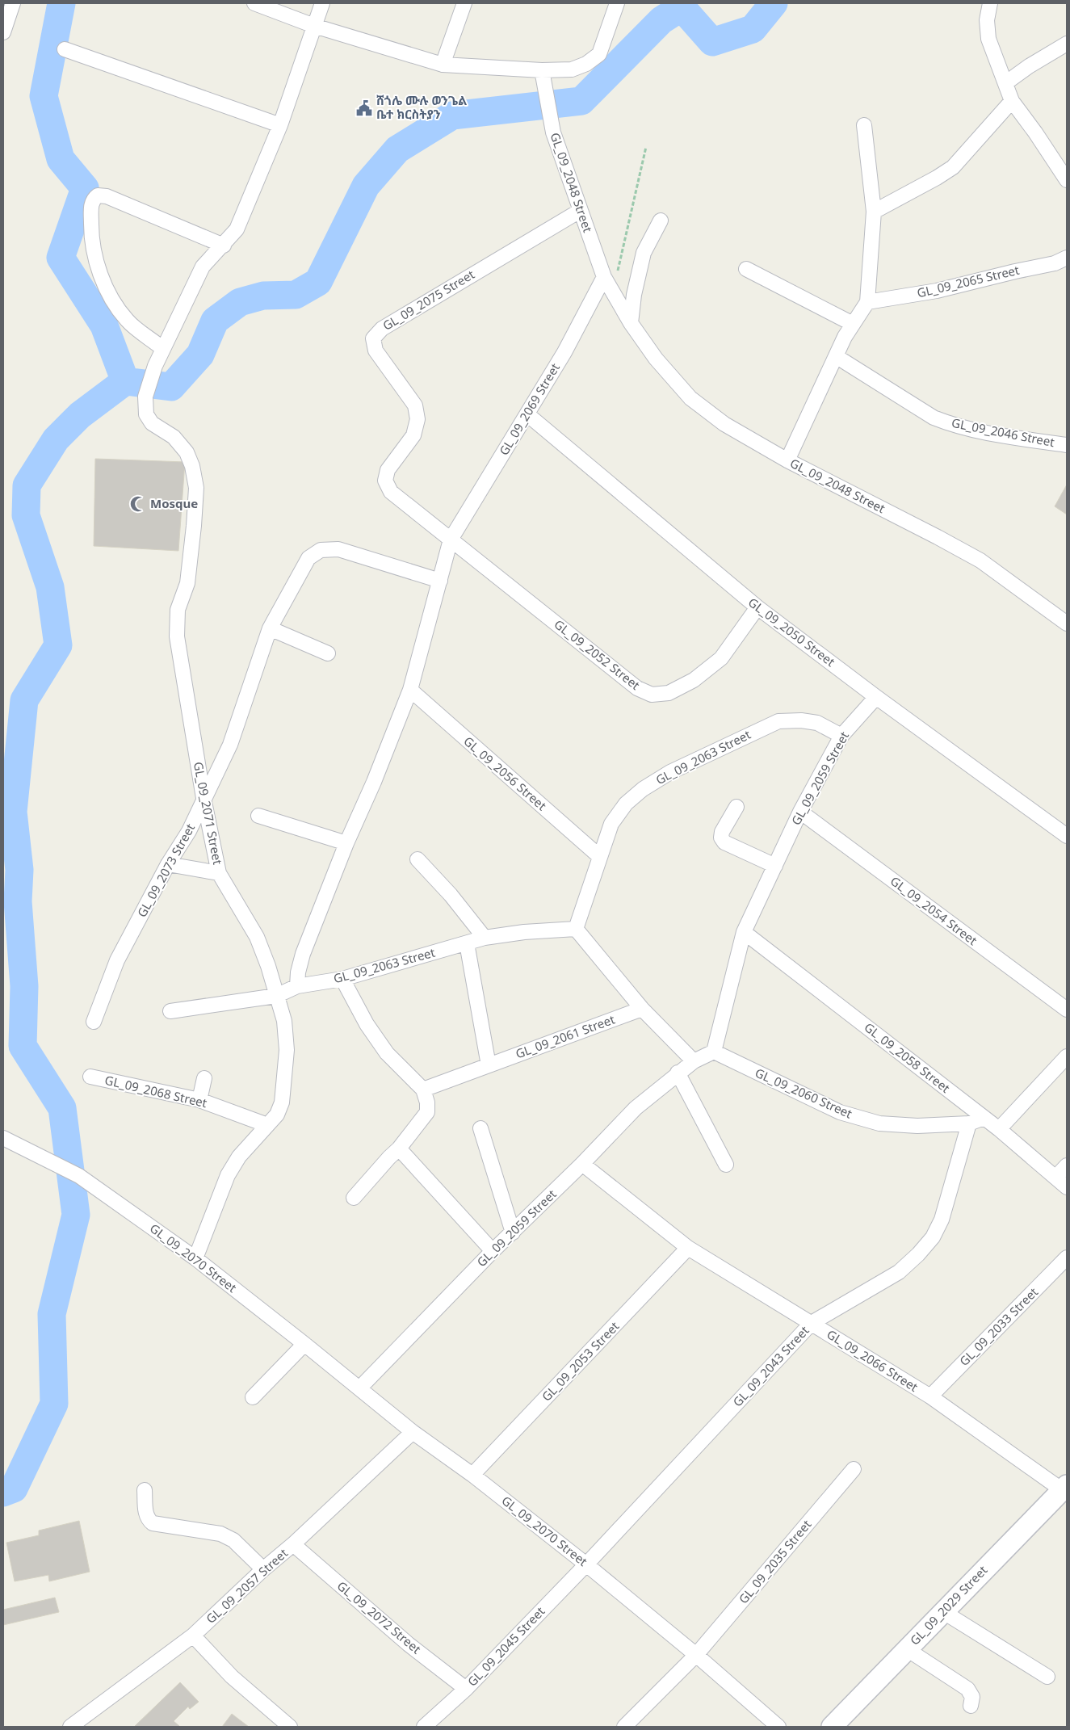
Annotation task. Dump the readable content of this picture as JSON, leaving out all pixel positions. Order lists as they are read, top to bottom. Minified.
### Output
{"streets":{"main road":["GL_09_2029 Street"],"street":["GL_09_2048 Street","GL_09_2065 Street","GL_09_2075 Street","GL_09_2069 Street","GL_09_2046 Street","GL_09_2050 Street","GL_09_2052 Street","GL_09_2063 Street","GL_09_2056 Street","GL_09_2059 Street","GL_09_2071 Street","GL_09_2073 Street","GL_09_2054 Street","GL_09_2061 Street","GL_09_2058 Street","GL_09_2068 Street","GL_09_2060 Street","GL_09_2070 Street","GL_09_2033 Street","GL_09_2066 Street","GL_09_2053 Street","GL_09_2043 Street","GL_09_2035 Street","GL_09_2057 Street","GL_09_2072 Street","GL_09_2045 Street"]},"crossings":[["GL_09_2048 Street","GL_09_2075 Street"],["GL_09_2048 Street","GL_09_2069 Street"],["GL_09_2075 Street","GL_09_2069 Street"],["GL_09_2075 Street","GL_09_2052 Street"],["GL_09_2069 Street","GL_09_2050 Street"],["GL_09_2069 Street","GL_09_2052 Street"],["GL_09_2069 Street","GL_09_2063 Street"],["GL_09_2069 Street","GL_09_2056 Street"],["GL_09_2069 Street","GL_09_2073 Street"],["GL_09_2050 Street","GL_09_2052 Street"],["GL_09_2050 Street","GL_09_2059 Street"],["GL_09_2063 Street","GL_09_2056 Street"],["GL_09_2063 Street","GL_09_2059 Street"],["GL_09_2063 Street","GL_09_2071 Street"],["GL_09_2059 Street","GL_09_2054 Street"],["GL_09_2059 Street","GL_09_2058 Street"],["GL_09_2059 Street","GL_09_2060 Street"],["GL_09_2059 Street","GL_09_2070 Street"],["GL_09_2059 Street","GL_09_2066 Street"],["GL_09_2071 Street","GL_09_2073 Street"],["GL_09_2071 Street","GL_09_2068 Street"],["GL_09_2071 Street","GL_09_2070 Street"],["GL_09_2060 Street","GL_09_2043 Street"],["GL_09_2070 Street","GL_09_2053 Street"],["GL_09_2070 Street","GL_09_2043 Street"],["GL_09_2070 Street","GL_09_2035 Street"],["GL_09_2070 Street","GL_09_2057 Street"],["GL_09_2070 Street","GL_09_2045 Street"],["GL_09_2033 Street","GL_09_2066 Street"],["GL_09_2066 Street","GL_09_2053 Street"],["GL_09_2066 Street","GL_09_2043 Street"],["GL_09_2066 Street","GL_09_2029 Street"],["GL_09_2043 Street","GL_09_2045 Street"],["GL_09_2057 Street","GL_09_2072 Street"],["GL_09_2072 Street","GL_09_2045 Street"]],"places":{"public building":["ሸጎሌ ሙሉ ወንጌል ቤተ ክርስትያን"],"mosque":["Mosque"]}}
